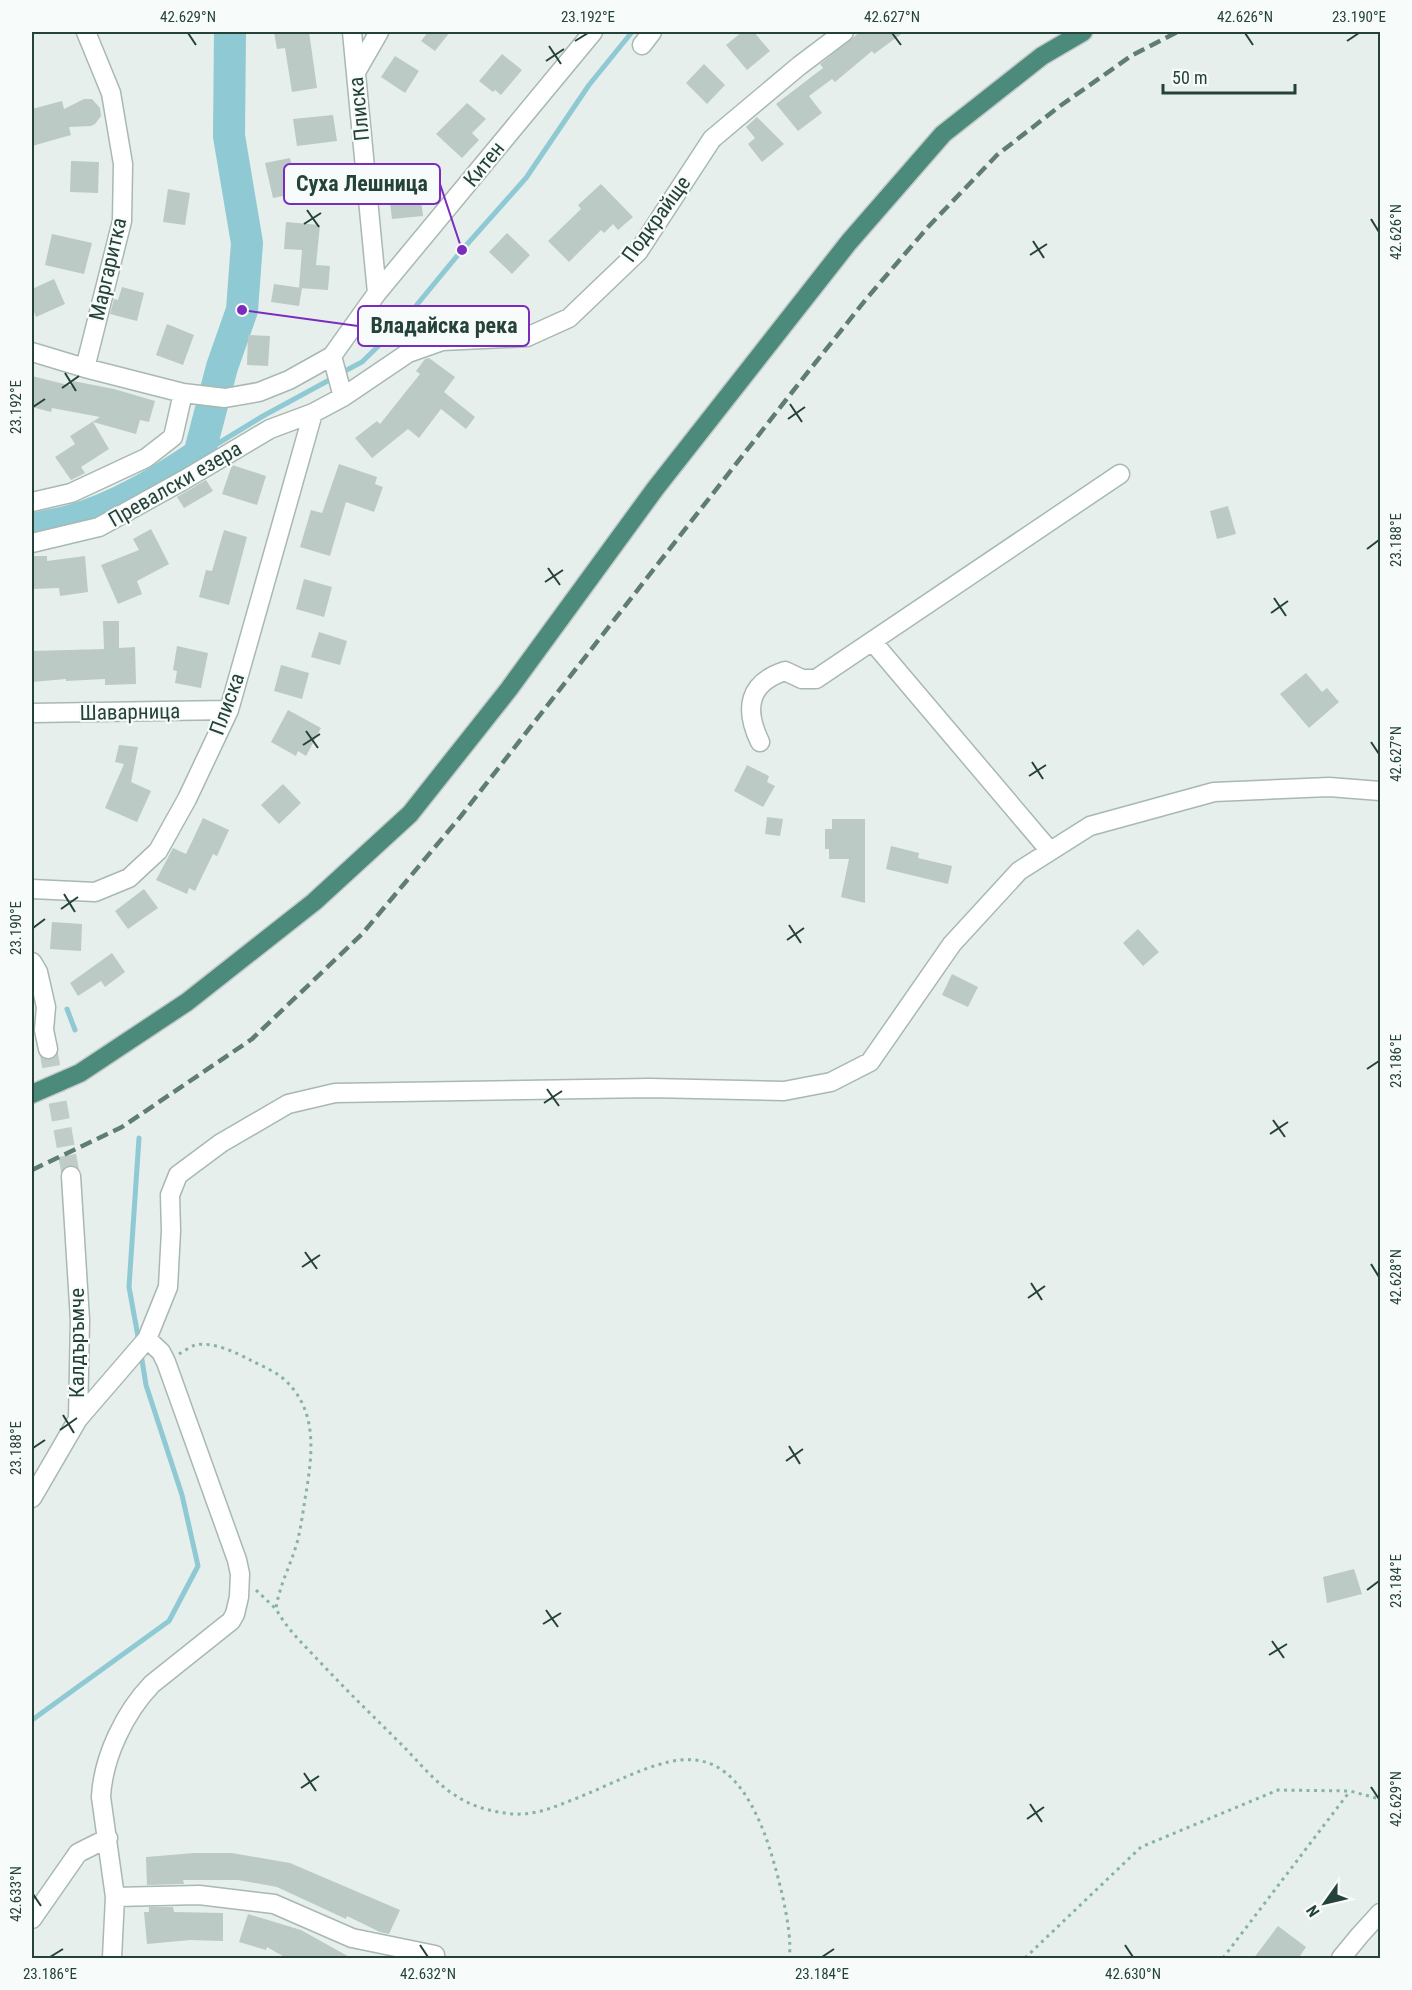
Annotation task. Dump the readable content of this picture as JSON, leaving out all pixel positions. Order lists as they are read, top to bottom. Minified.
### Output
{"streets":{"street":["Плиска","Китен","Подкрайще","Маргаритка","Превалски езера","Шаварница","Калдъръмче"]},"crossings":[["Плиска","Китен"],["Плиска","Подкрайще"],["Плиска","Превалски езера"],["Плиска","Шаварница"],["Подкрайще","Превалски езера"]],"places":["Суха Лешница","Владайска река"],"scale_bar":"50 m","north":"bottom left","coordinates":["42.629°N","23.192°E","42.627°N","42.626°N","23.190°E","23.188°E","23.186°E","42.628°N","23.184°E","42.633°N","42.632°N","42.630°N"]}
